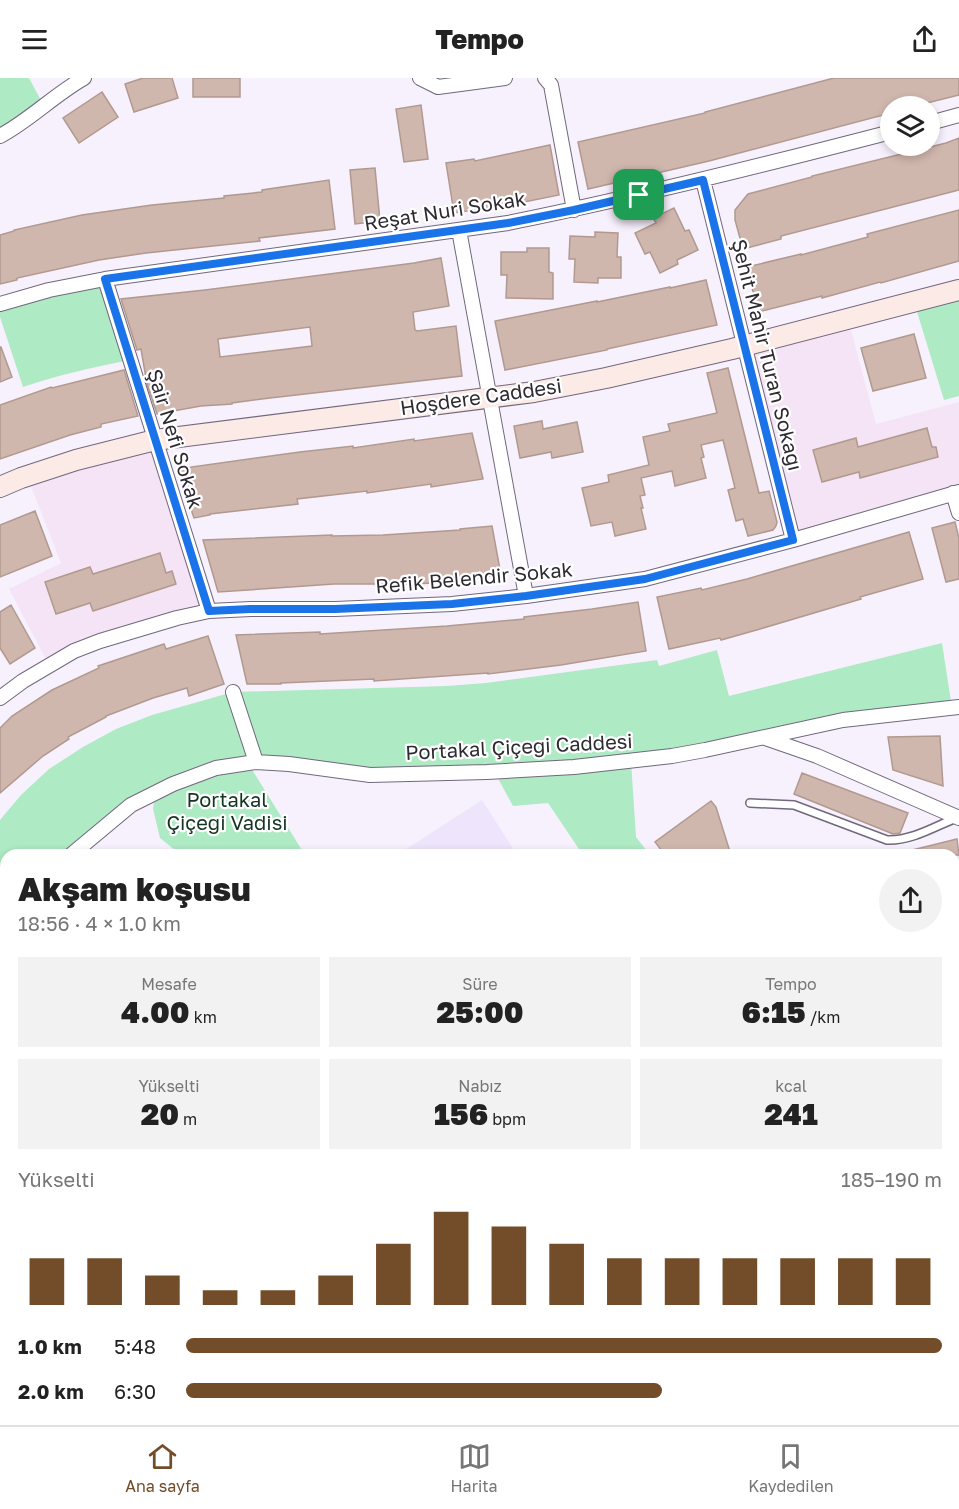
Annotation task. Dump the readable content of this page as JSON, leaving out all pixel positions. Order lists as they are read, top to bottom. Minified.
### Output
{"streets":{"main road":["Hoşdere Caddesi"],"street":["Reşat Nuri Sokak","Şehit Mahir Turan Sokağı","Şair Nefi Sokak","Refik Belendir Sokak","Portakal Çiçeği Caddesi"]},"crossings":[["Reşat Nuri Sokak","Şehit Mahir Turan Sokağı"],["Reşat Nuri Sokak","Şair Nefi Sokak"],["Şehit Mahir Turan Sokağı","Hoşdere Caddesi"],["Şehit Mahir Turan Sokağı","Refik Belendir Sokak"],["Hoşdere Caddesi","Şair Nefi Sokak"],["Şair Nefi Sokak","Refik Belendir Sokak"]],"parks":["Portakal Çiçeği Vadisi"],"page":{"header":"Tempo","heading":["Akşam koşusu","18:56 · 4 × 1.0 km"],"stats":[["Mesafe","4.00 km"],["Süre","25:00"],["Tempo","6:15 /km"],["Yükselti","20 m"],["Nabız","156 bpm"],["kcal","241"]],"chart":["Yükselti","185–190 m"],"list":[{"name":"1.0 km","note":"5:48"},{"name":"2.0 km","note":"6:30"}],"tabs":["Ana sayfa","Harita","Kaydedilen"]}}
